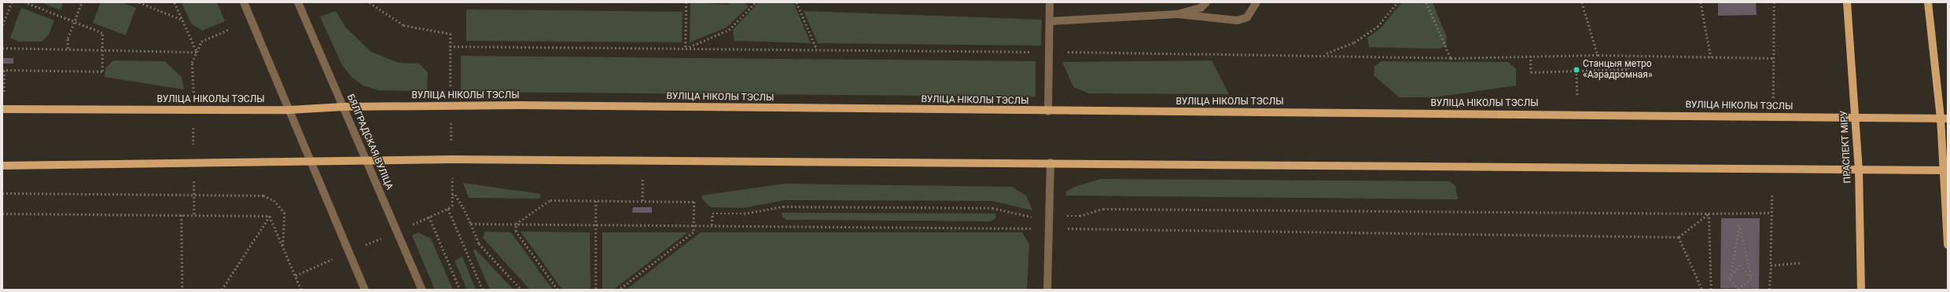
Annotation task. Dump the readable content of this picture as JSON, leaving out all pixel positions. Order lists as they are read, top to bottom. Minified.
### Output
{"streets":{"main road":["ВУЛІЦА НІКОЛЫ ТЭСЛЫ","ПРАСПЕКТ МІРУ"],"street":["БЯЛГРАДСКАЯ ВУЛІЦА"]},"crossings":[["ВУЛІЦА НІКОЛЫ ТЭСЛЫ","БЯЛГРАДСКАЯ ВУЛІЦА"],["ВУЛІЦА НІКОЛЫ ТЭСЛЫ","ПРАСПЕКТ МІРУ"]],"places":["Станцыя метро «Аэрадромная»"]}
